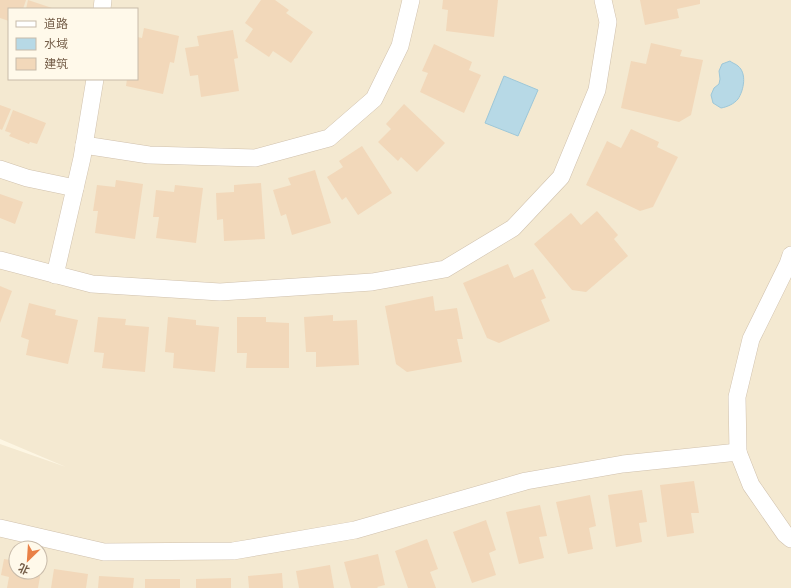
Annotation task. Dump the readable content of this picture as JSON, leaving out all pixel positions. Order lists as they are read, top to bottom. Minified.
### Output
{"legend":["道路","水域","建筑"],"north":"bottom left"}
